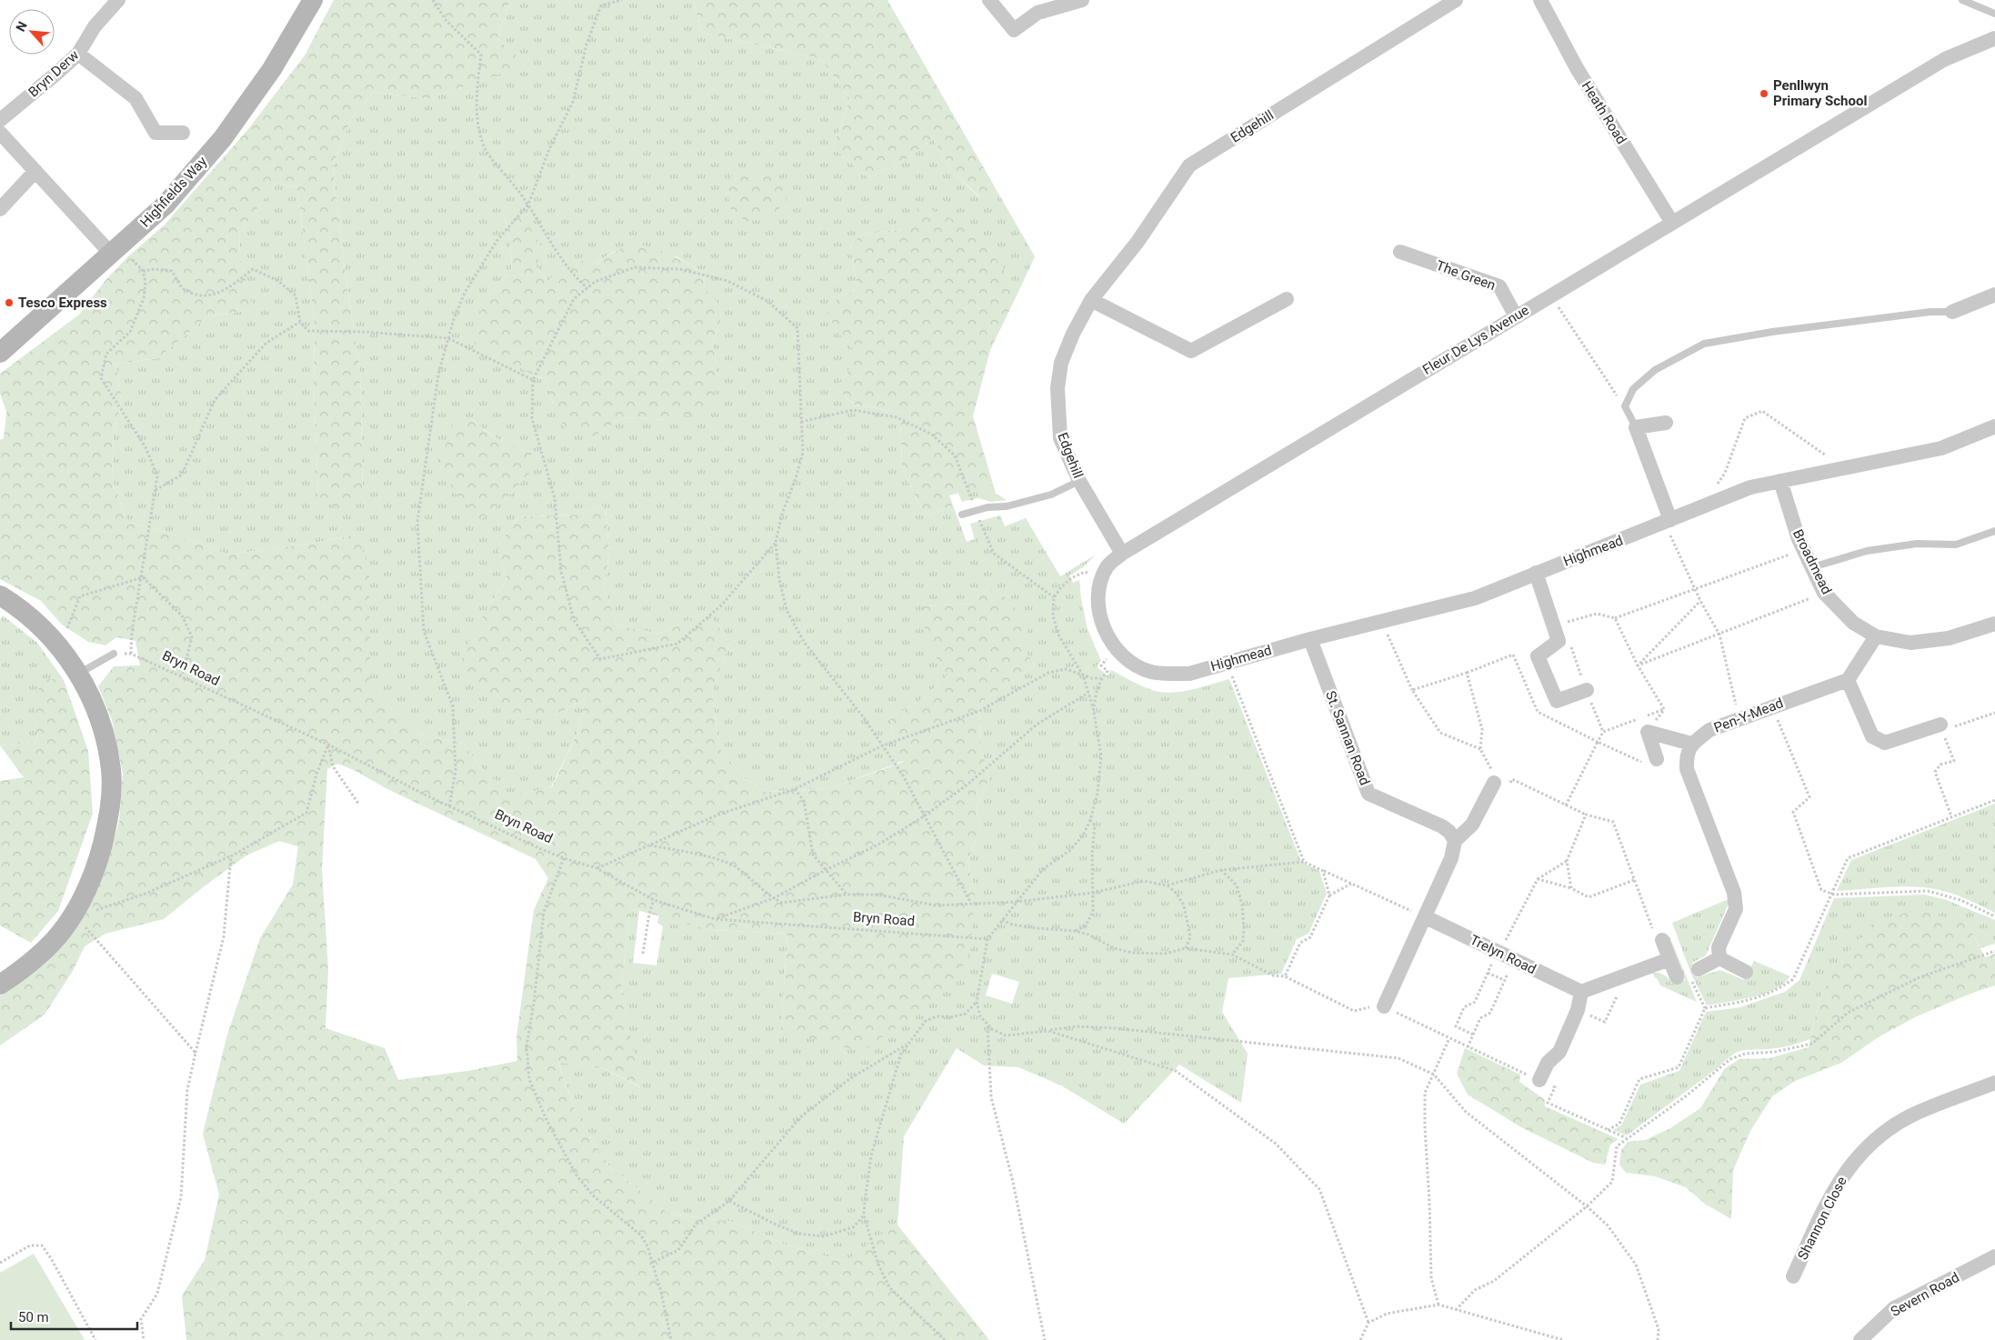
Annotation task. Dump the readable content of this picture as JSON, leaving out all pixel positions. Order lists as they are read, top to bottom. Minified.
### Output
{"streets":{"main road":["Highfields Way"],"street":["Bryn Derw","Heath Road","Edgehill","The Green","Fleur De Lys Avenue","Highmead","Broadmead","Pen-Y-Mead","St. Sannan Road","Trelyn Road","Shannon Close","Severn Road"],"path":["Bryn Road"]},"crossings":[["Heath Road","Fleur De Lys Avenue"],["Edgehill","Fleur De Lys Avenue"],["The Green","Fleur De Lys Avenue"],["Fleur De Lys Avenue","Highmead"],["Highmead","Broadmead"],["Highmead","St. Sannan Road"]],"places":["Penllwyn Primary School","Tesco Express"],"scale_bar":"50 m","north":"top left"}
